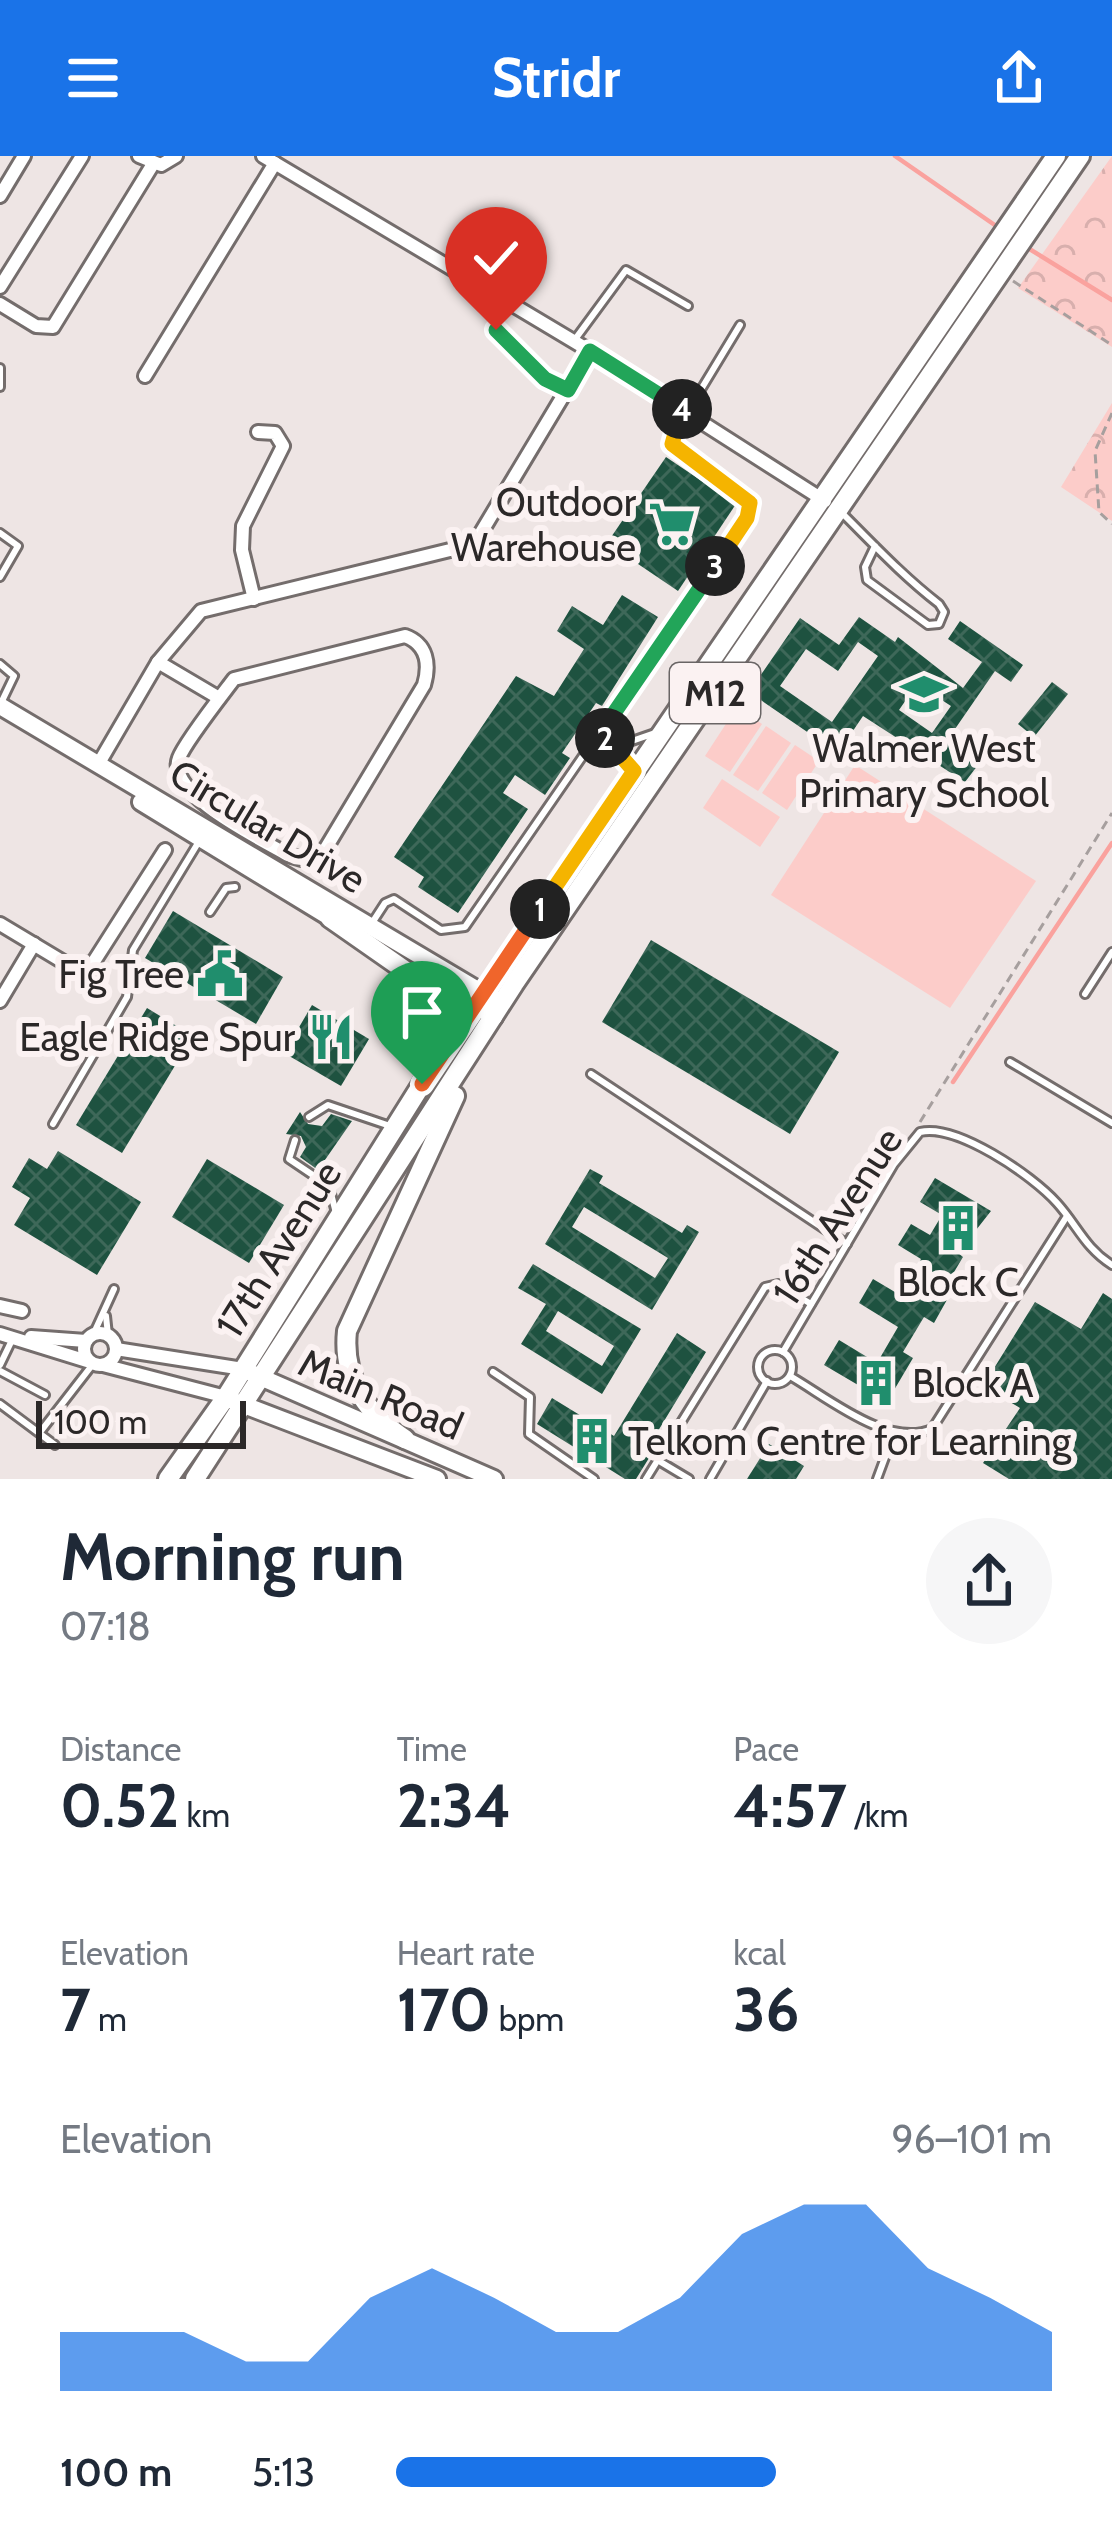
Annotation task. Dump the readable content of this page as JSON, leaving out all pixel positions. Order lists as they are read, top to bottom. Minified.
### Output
{"streets":{"main road":["M12","17th Avenue"],"street":["Circular Drive","Main Road"],"lane":["16th Avenue"]},"crossings":[["M12","Circular Drive"],["M12","17th Avenue"],["M12","Main Road"],["Circular Drive","17th Avenue"],["17th Avenue","Main Road"]],"places":{"supermarket":["Outdoor Warehouse"],"school or university":["Walmer West Primary School"],"public building":["Fig Tree"],"restaurant":["Eagle Ridge Spur"],"building":["Block C","Block A","Telkom Centre for Learning"]},"scale_bar":"100 m","page":{"header":"Stridr","pins":["4","3","2","1"],"scale":"100 m","heading":["Morning run","07:18"],"stats":[["Distance","0.52 km"],["Time","2:34"],["Pace","4:57 /km"],["Elevation","7 m"],["Heart rate","170 bpm"],["kcal","36"]],"chart":["Elevation","96–101 m"],"list":[{"name":"100 m","note":"5:13"}]}}
